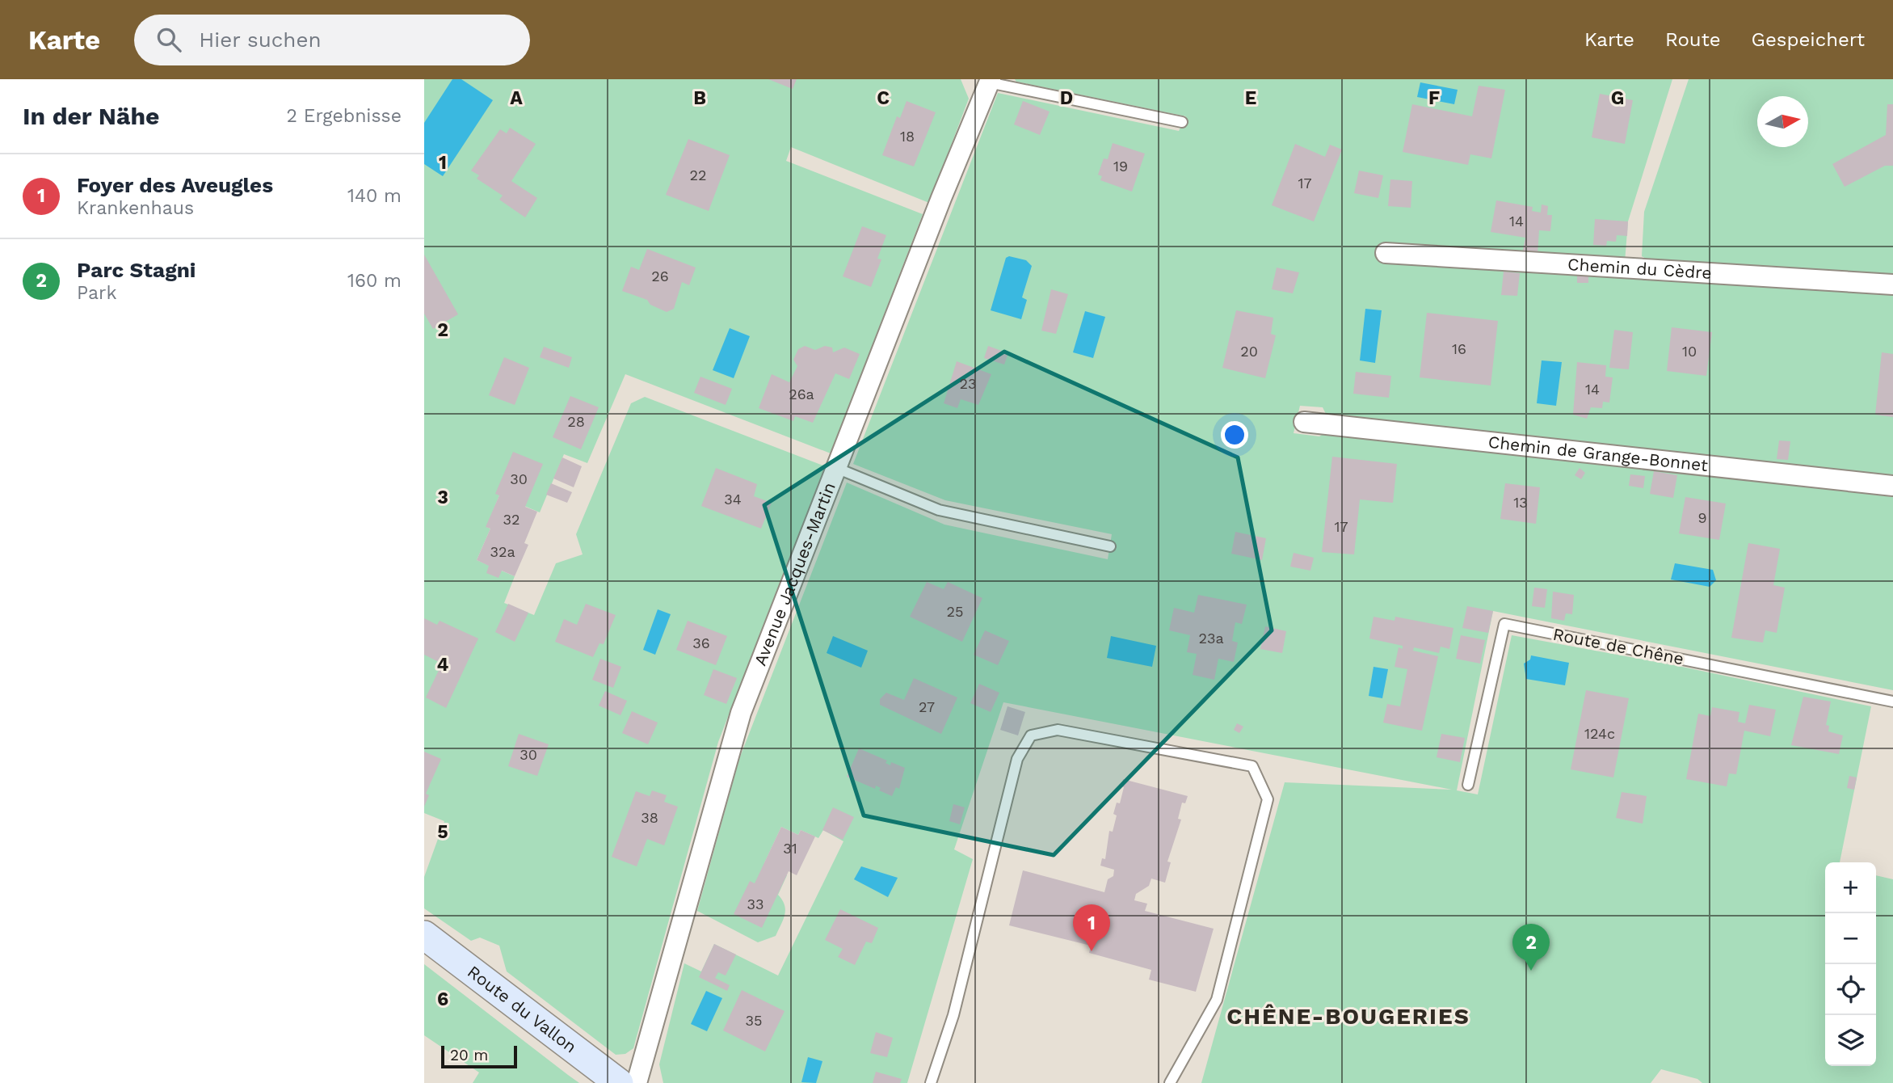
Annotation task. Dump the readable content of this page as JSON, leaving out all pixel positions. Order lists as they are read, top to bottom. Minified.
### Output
{"streets":{"main road":["Route du Vallon"],"street":["Chemin du Cèdre","Chemin de Grange-Bonnet","Avenue Jacques-Martin"],"lane":["Route de Chêne"]},"districts":["CHÊNE-BOUGERIES"],"house_numbers":["18","19","22","17","14","26","16","20","10","23","14","26a","28","30","34","13","9","32","17","32a","25","23a","36","27","124c","30","38","31","33","35"],"scale_bar":"20 m","north":"right","page":{"header":"Karte","search":"Hier suchen","nav":["Karte","Route","Gespeichert"],"heading":["In der Nähe","2 Ergebnisse"],"list":[{"mark":"1","name":"Foyer des Aveugles","note":"Krankenhaus","value":"140 m"},{"mark":"2","name":"Parc Stagni","note":"Park","value":"160 m"}],"map_buttons":["+","−"],"pins":["1","2"],"scale":"20 m"},"grid":{"columns":["A","B","C","D","E","F","G"],"rows":["1","2","3","4","5","6"]}}
